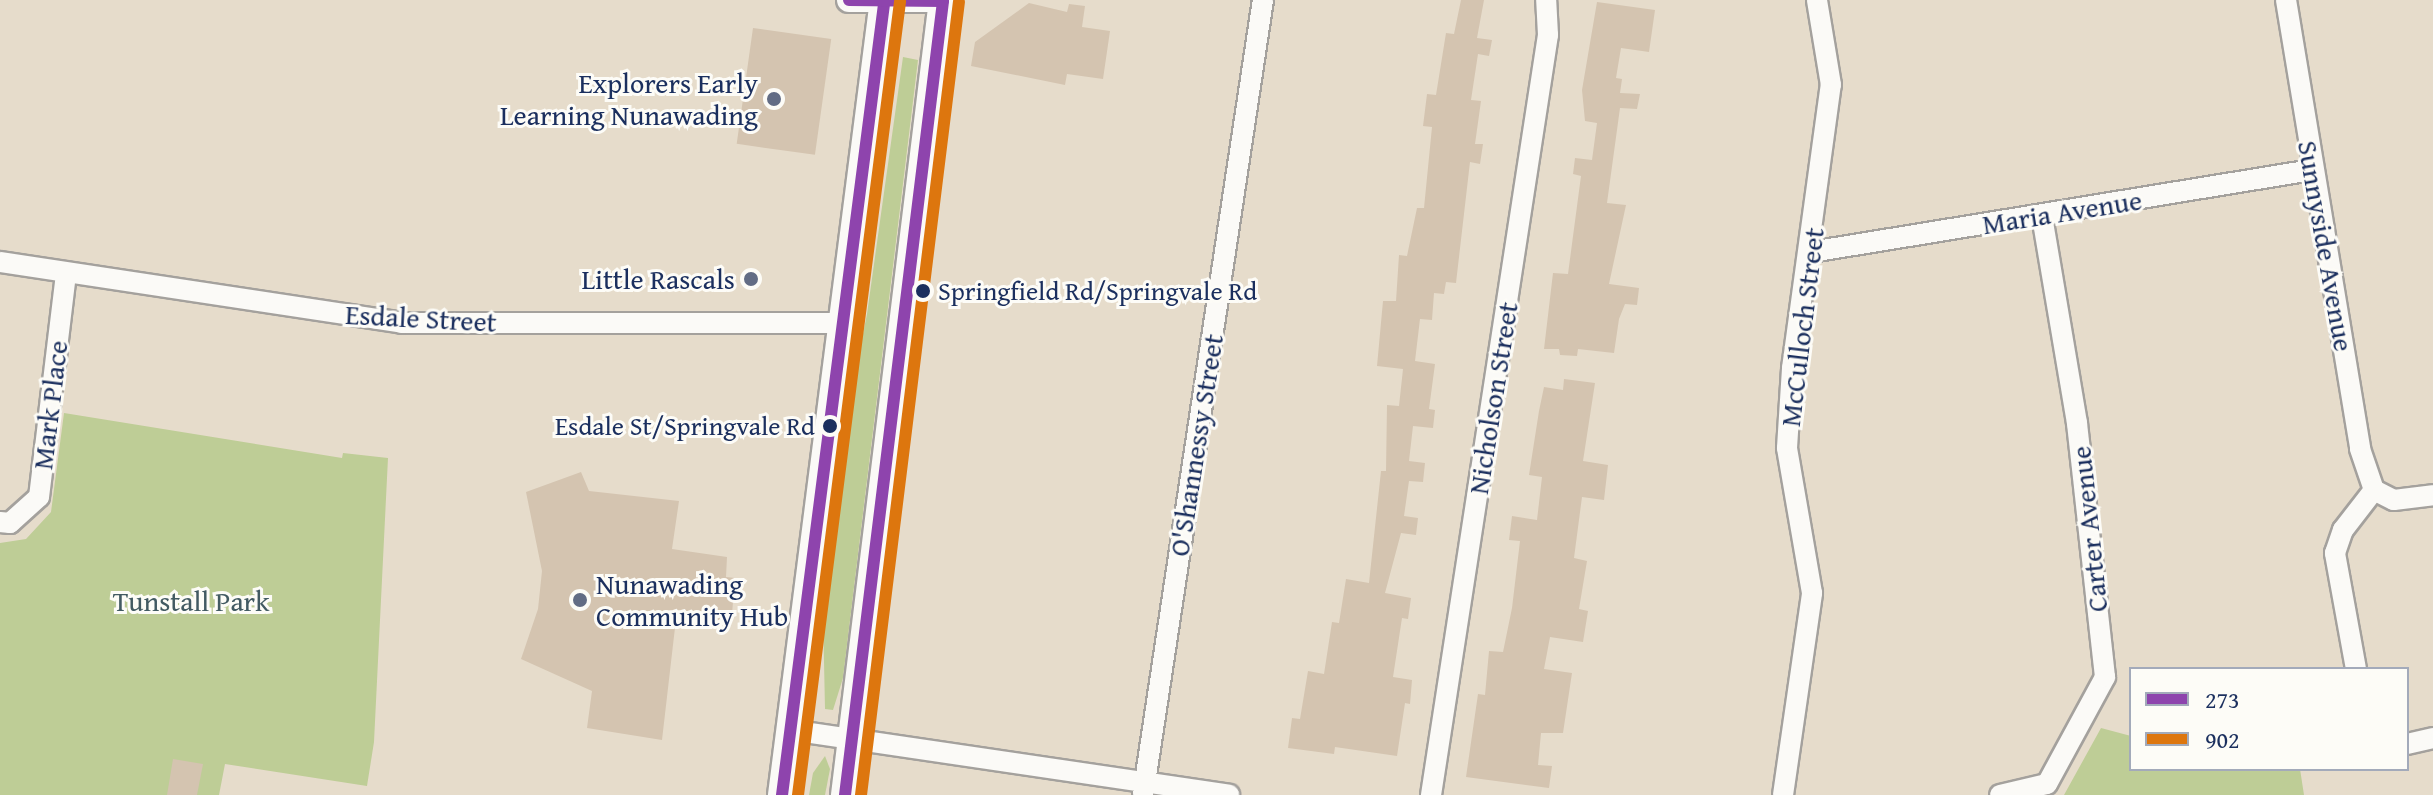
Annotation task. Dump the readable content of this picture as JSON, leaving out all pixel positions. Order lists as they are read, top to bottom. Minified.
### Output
{"streets":{"street":["Maria Avenue","Sunnyside Avenue","Esdale Street","McCulloch Street","Nicholson Street","Mark Place","O'Shannessy Street","Carter Avenue"]},"crossings":[["Maria Avenue","Sunnyside Avenue"],["Maria Avenue","McCulloch Street"],["Maria Avenue","Carter Avenue"],["Esdale Street","Mark Place"]],"parks":["Tunstall Park"],"places":["Explorers Early Learning Nunawading","Little Rascals","Springfield Rd/Springvale Rd","Esdale St/Springvale Rd","Nunawading Community Hub"],"lines":["transit line 273","transit line 902"],"legend":["273","902"]}
